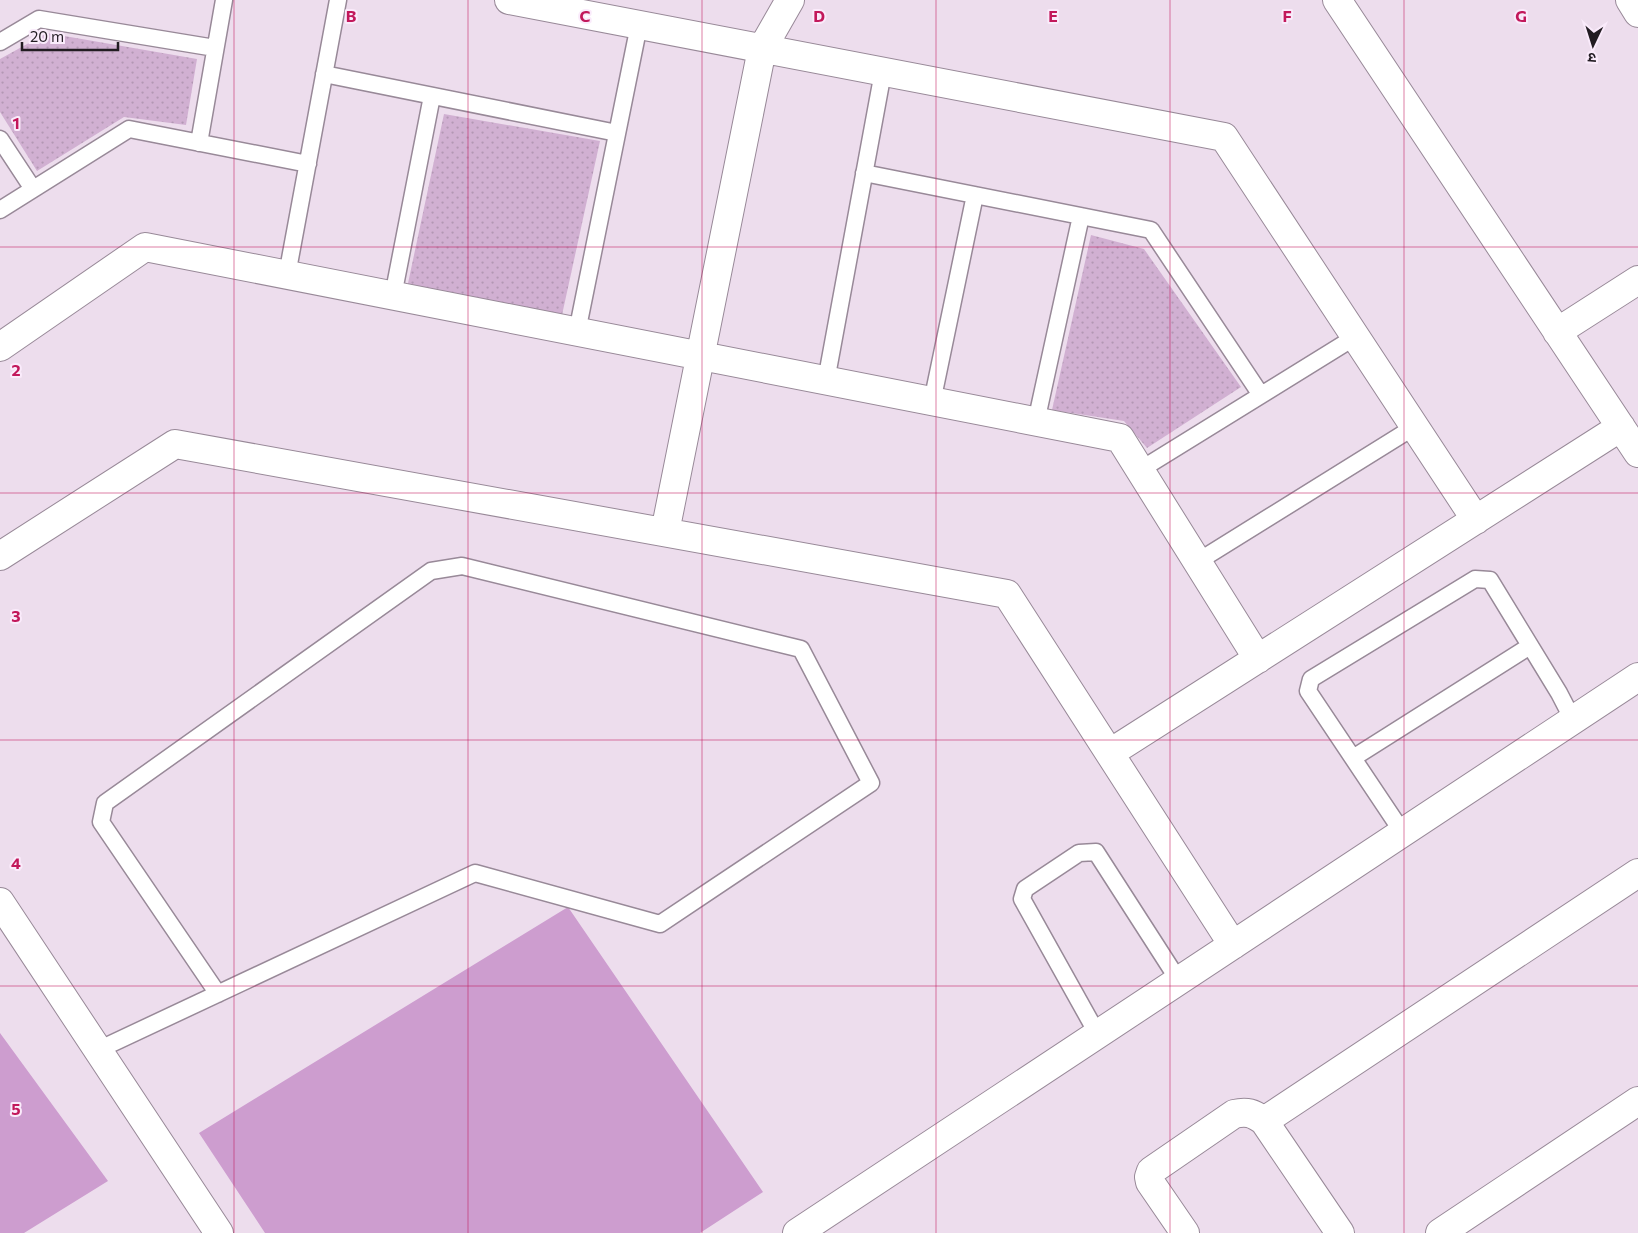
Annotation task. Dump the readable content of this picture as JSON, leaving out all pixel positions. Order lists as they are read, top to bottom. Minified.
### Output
{"scale_bar":"20 m","north":"bottom","grid":{"columns":["B","C","D","E","F","G"],"rows":["1","2","3","4","5"]}}
